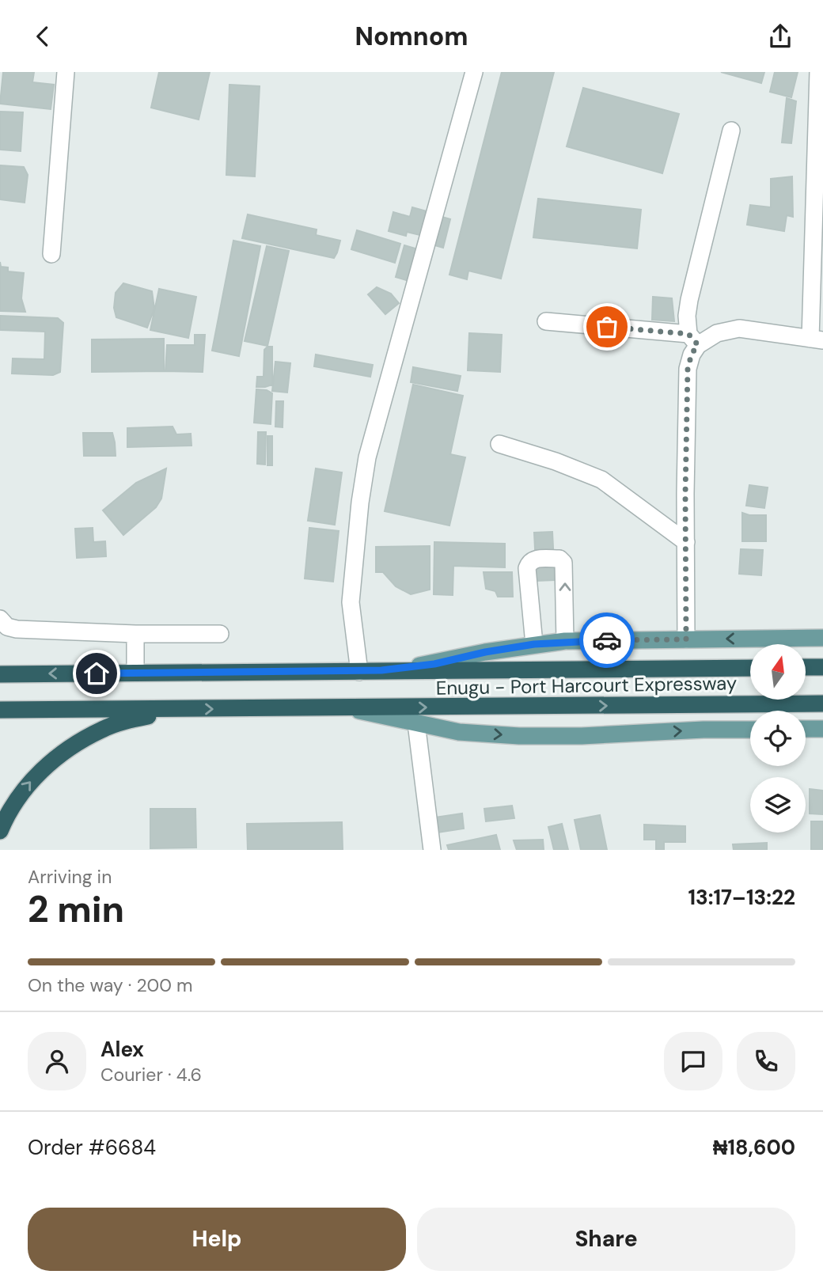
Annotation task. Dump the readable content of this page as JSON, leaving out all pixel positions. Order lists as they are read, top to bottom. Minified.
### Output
{"streets":{"highway":["Enugu - Port Harcourt Expressway"]},"north":"top","page":{"header":"Nomnom","heading":["2 min","Arriving in","13:17–13:22"],"panel":["Alex","Courier · 4.6","Order #6684","₦18,600"],"bar":"On the way · 200 m","buttons":["Help","Share"]}}
